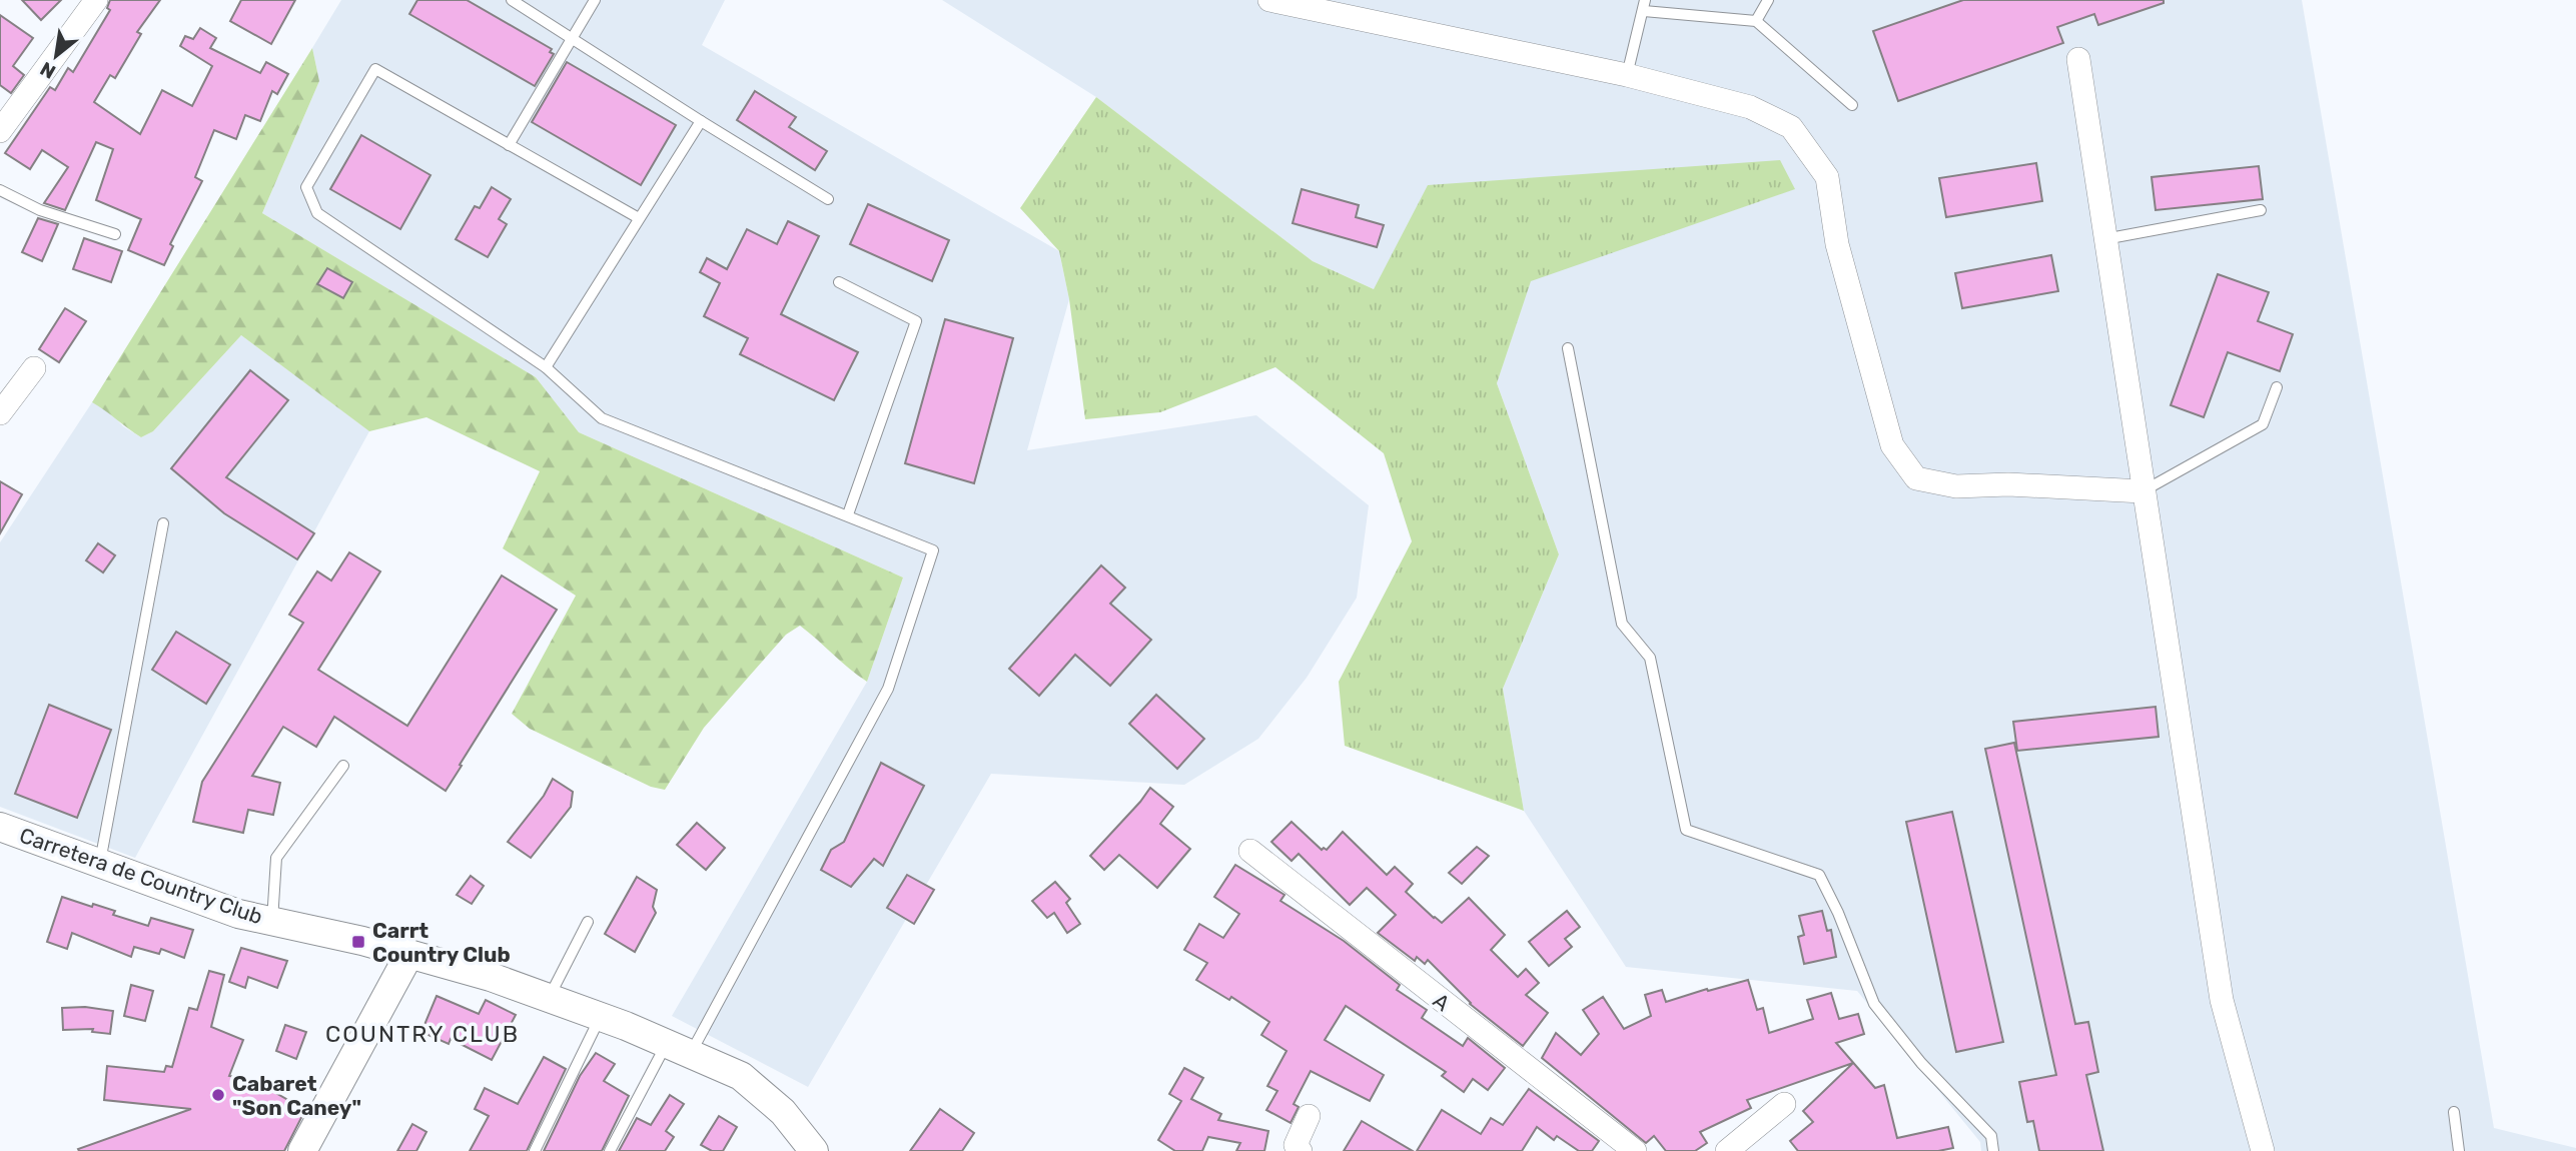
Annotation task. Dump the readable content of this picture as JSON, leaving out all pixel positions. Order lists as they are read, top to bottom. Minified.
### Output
{"streets":{"street":["Carretera de Country Club","A"]},"districts":["COUNTRY CLUB"],"places":{"transit":["Carrt Country Club"],"other":["Cabaret \"Son Caney\""]},"north":"bottom left"}
